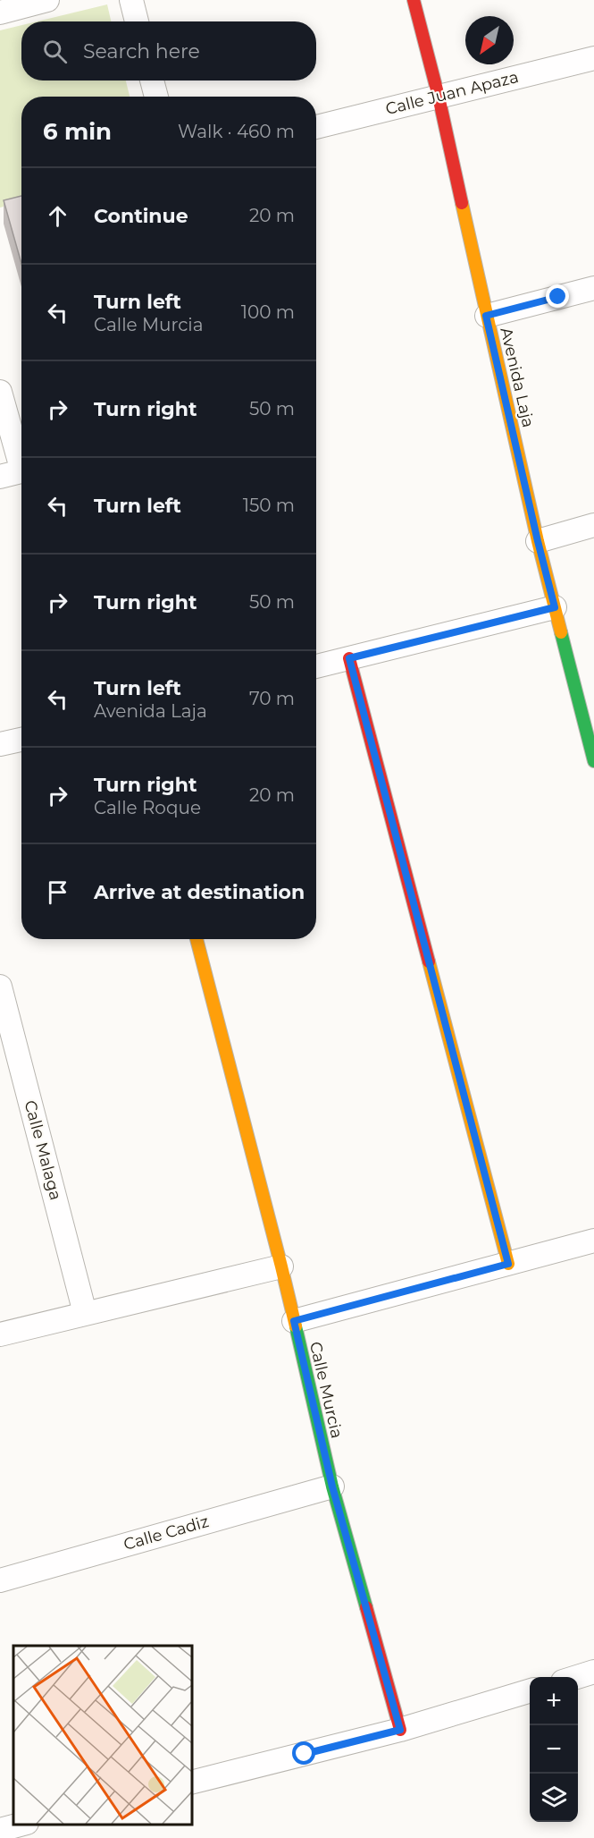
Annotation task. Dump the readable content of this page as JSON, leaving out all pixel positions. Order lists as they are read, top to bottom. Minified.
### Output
{"streets":{"street":["Calle Juan Apaza","Avenida Laja","Calle Malaga","Calle Murcia","Calle Cadiz"]},"crossings":[["Calle Juan Apaza","Avenida Laja"],["Calle Murcia","Calle Cadiz"]],"north":"bottom left","page":{"search":"Search here","heading":["6 min","Walk · 460 m"],"list":[["Continue","20 m"],["Turn left","Calle Murcia","100 m"],["Turn right","50 m"],["Turn left","150 m"],["Turn right","50 m"],["Turn left","Avenida Laja","70 m"],["Turn right","Calle Roque","20 m"],"Arrive at destination"],"map_buttons":["+","−"]}}
